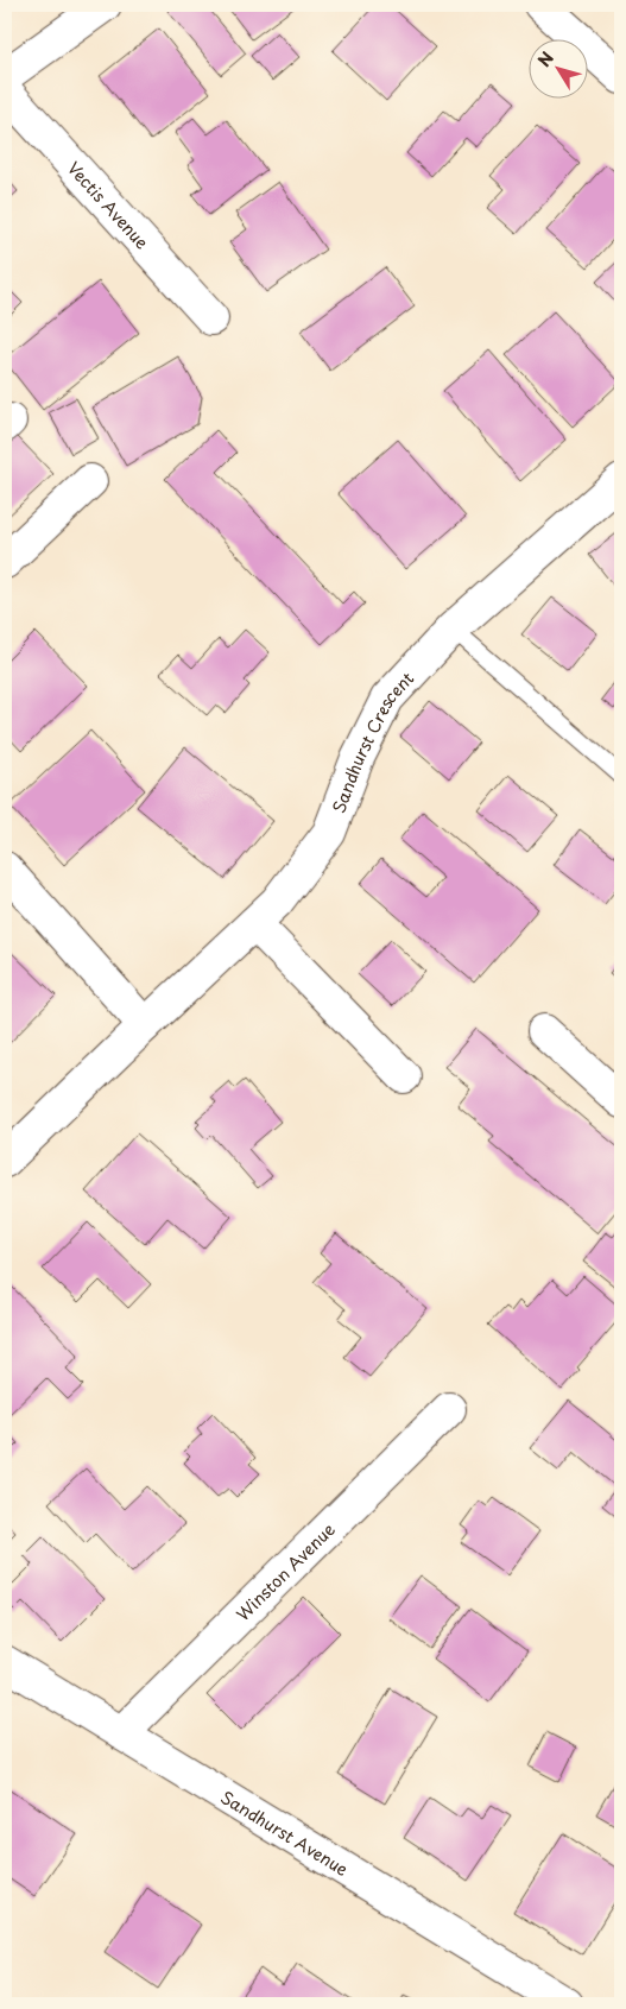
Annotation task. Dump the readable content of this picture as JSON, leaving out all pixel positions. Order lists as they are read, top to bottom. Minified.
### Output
{"streets":{"street":["Vectis Avenue","Sandhurst Crescent","Winston Avenue","Sandhurst Avenue"]},"crossings":[["Winston Avenue","Sandhurst Avenue"]],"north":"top left"}
